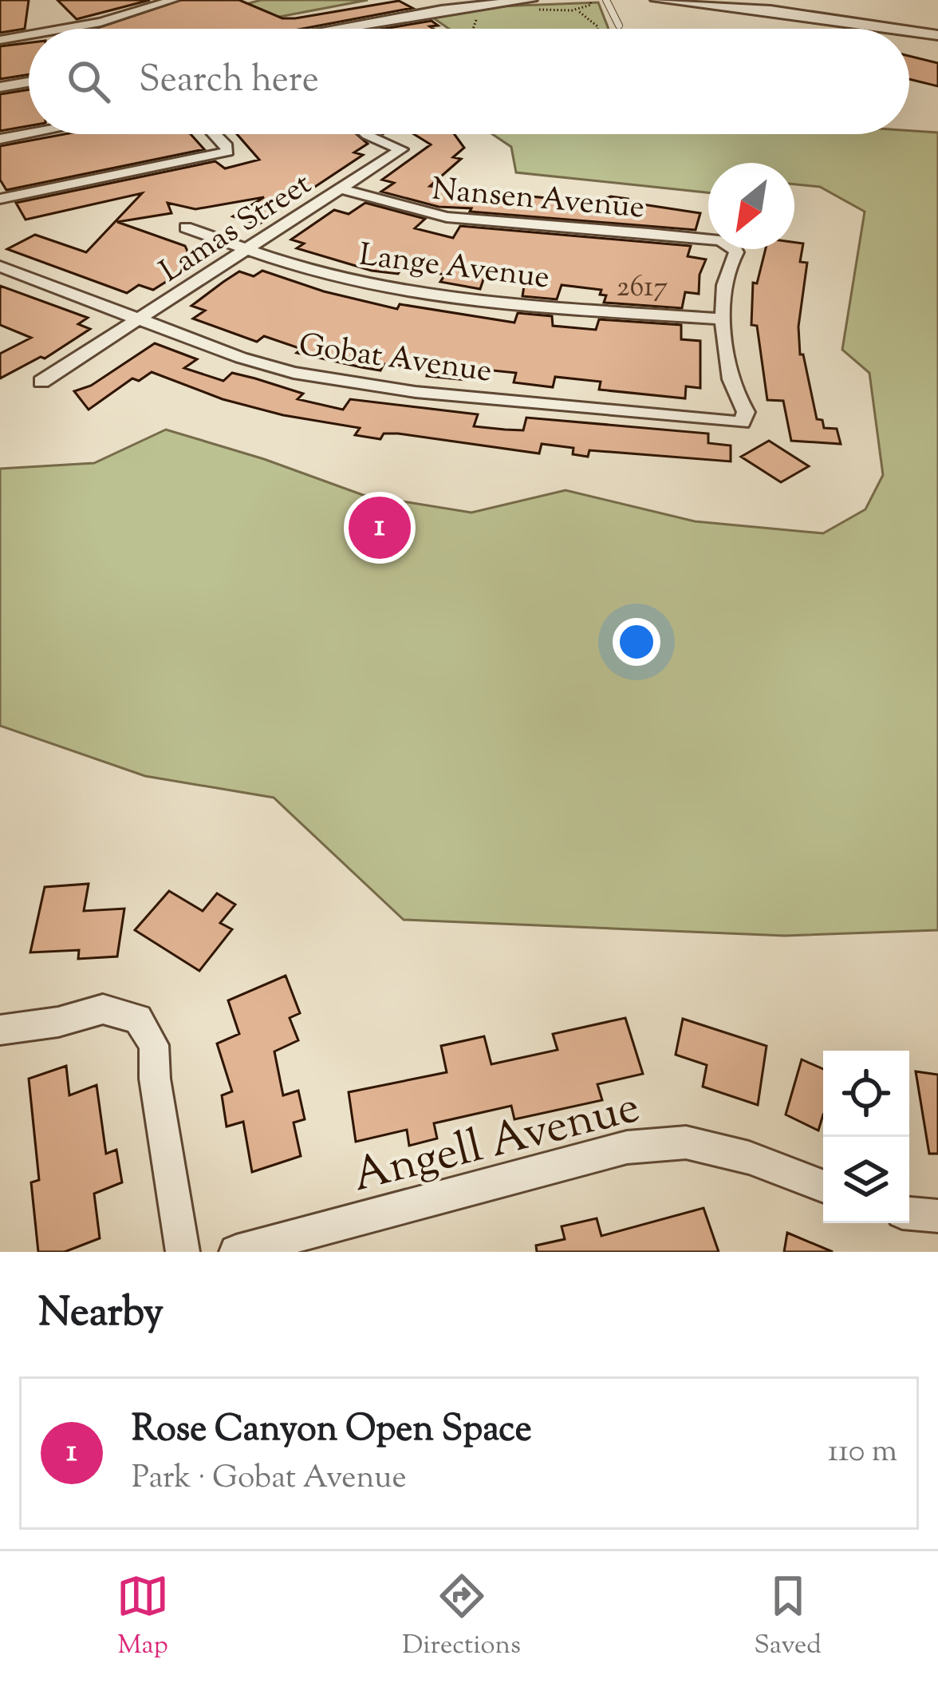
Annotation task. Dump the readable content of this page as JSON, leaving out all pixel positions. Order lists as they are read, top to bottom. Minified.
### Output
{"streets":{"street":["Nansen Avenue","Lamas Street","Lange Avenue","Gobat Avenue","Angell Avenue"]},"crossings":[["Nansen Avenue","Lamas Street"],["Nansen Avenue","Lange Avenue"],["Nansen Avenue","Gobat Avenue"],["Lamas Street","Lange Avenue"],["Lamas Street","Gobat Avenue"],["Lange Avenue","Gobat Avenue"]],"house_numbers":["2617"],"north":"bottom left","page":{"search":"Search here","pins":"1","heading":"Nearby","list":[{"mark":"1","name":"Rose Canyon Open Space","note":"Park · Gobat Avenue","value":"110 m"}],"nav":["Map","Directions","Saved"]}}
